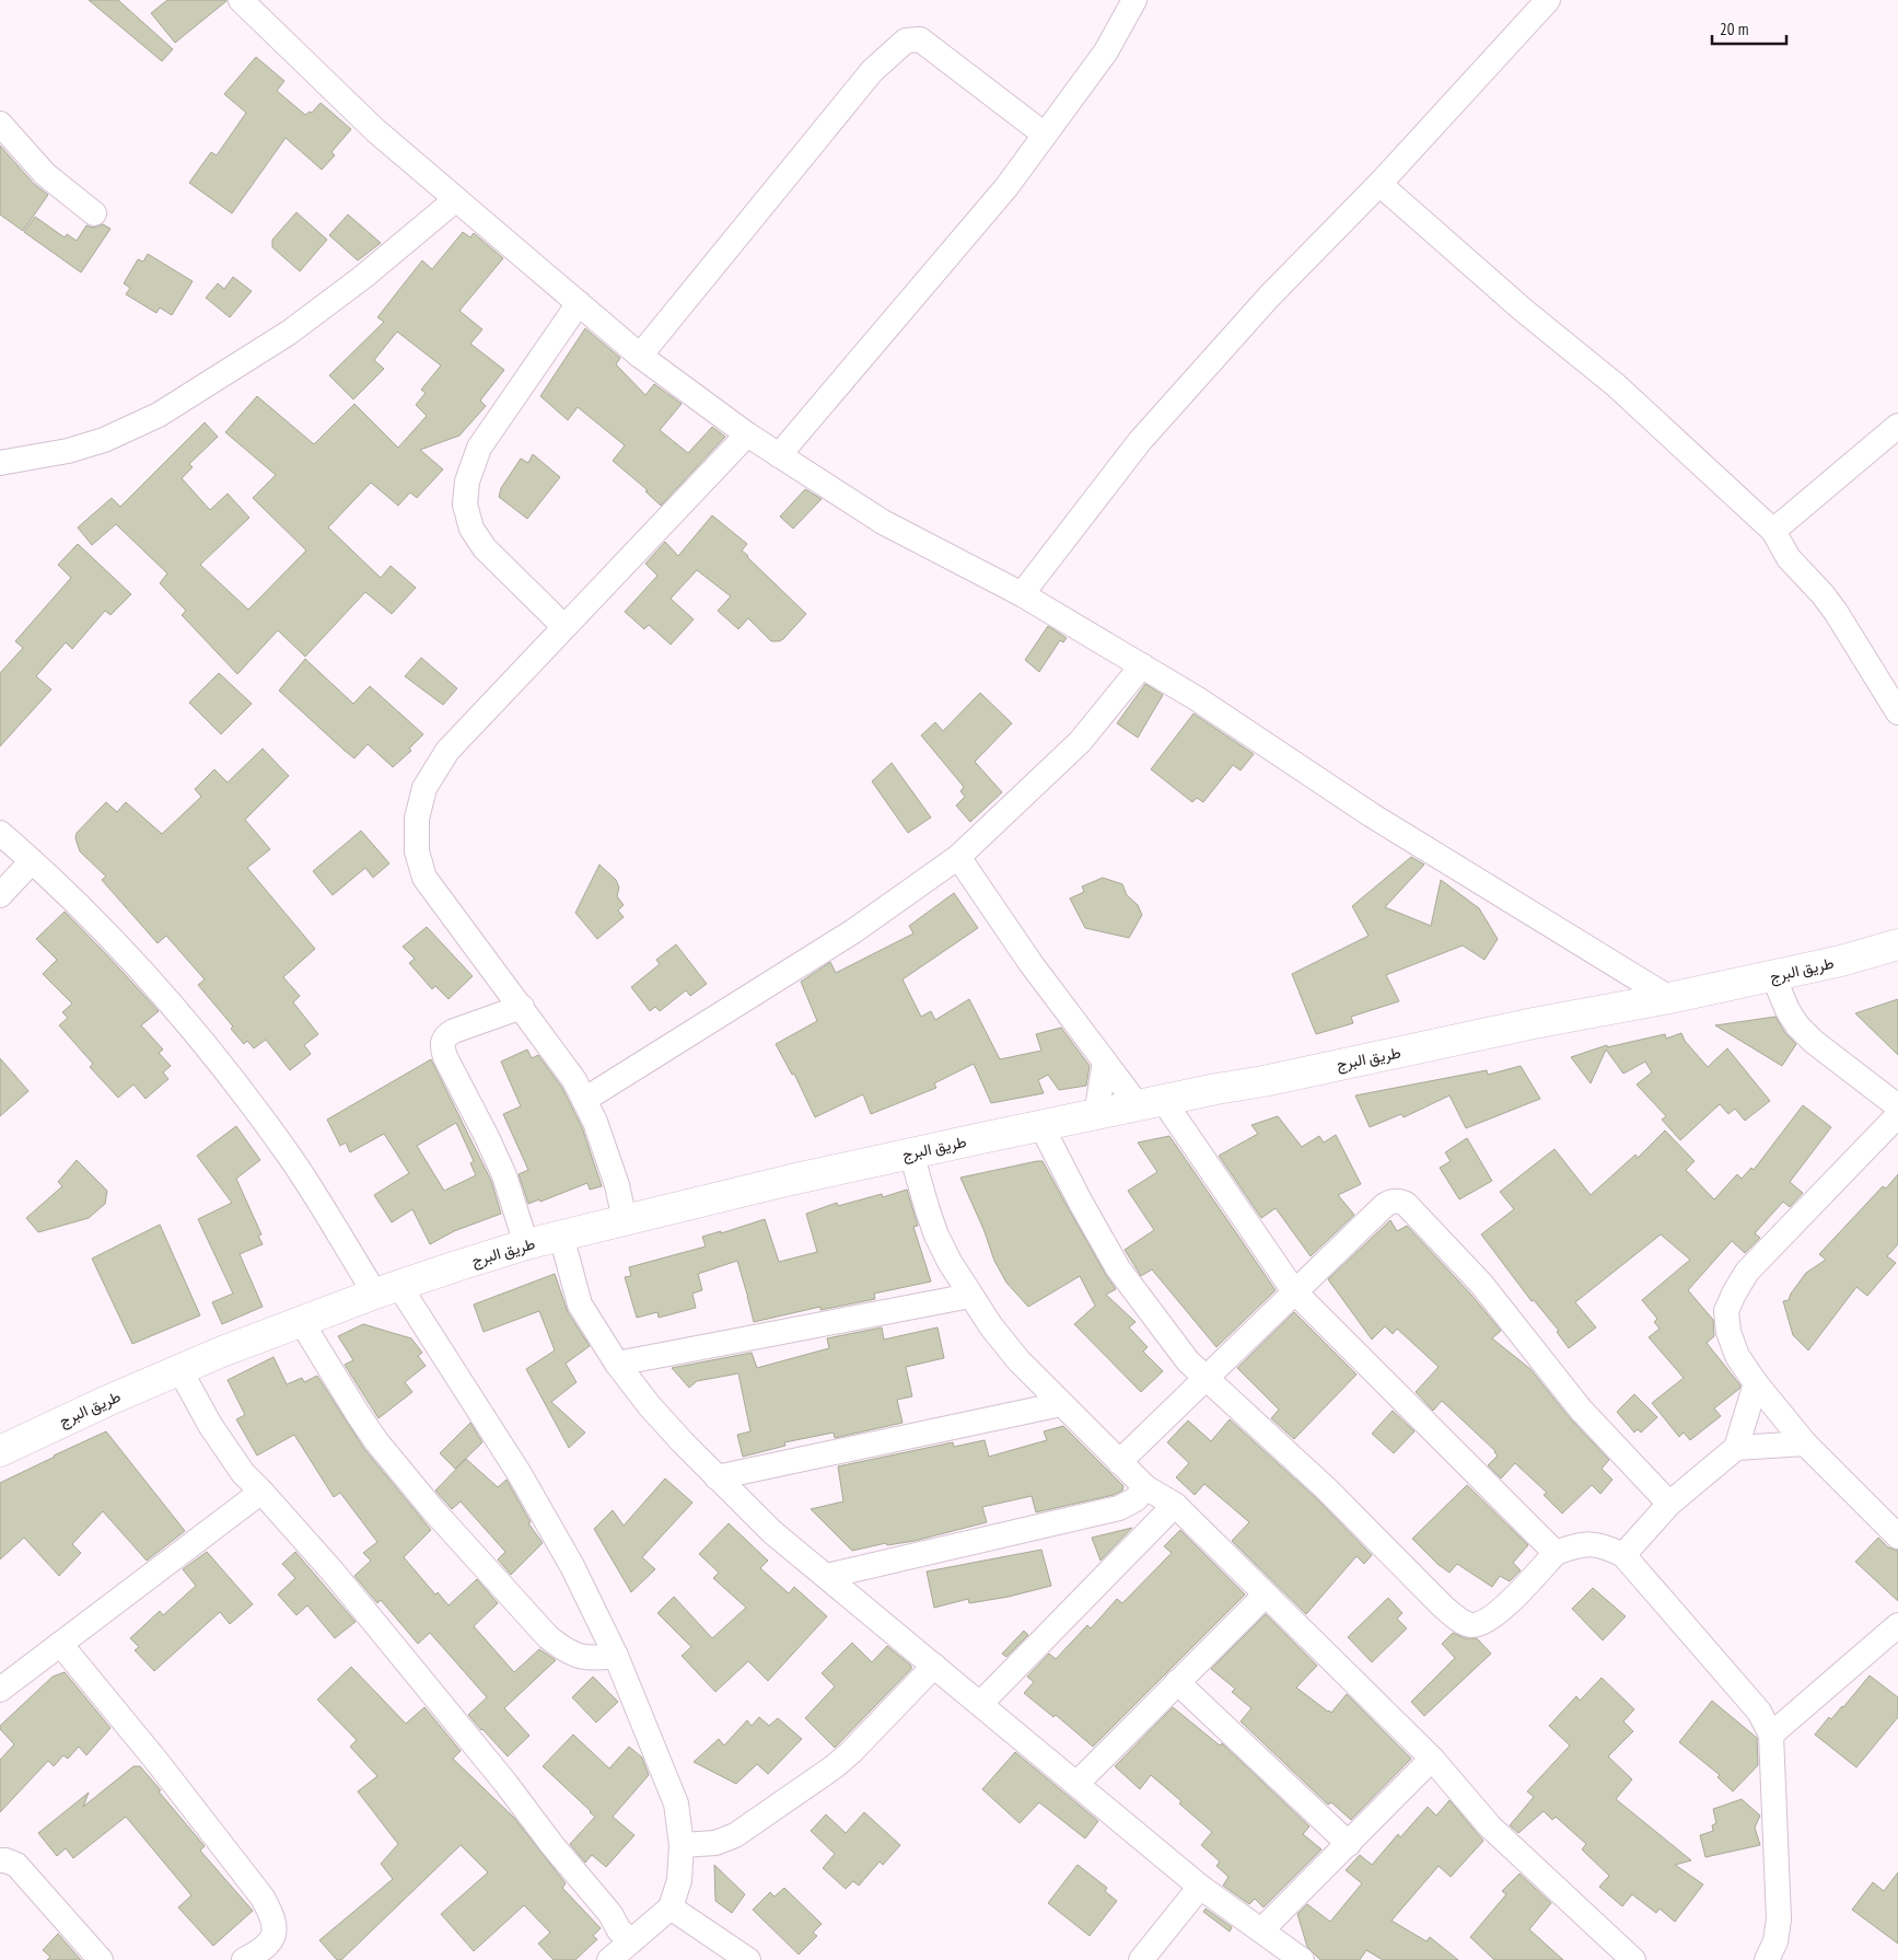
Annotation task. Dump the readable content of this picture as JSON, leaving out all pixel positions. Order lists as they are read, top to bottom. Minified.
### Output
{"streets":{"street":["طريق البرج"]},"scale_bar":"20 m"}
